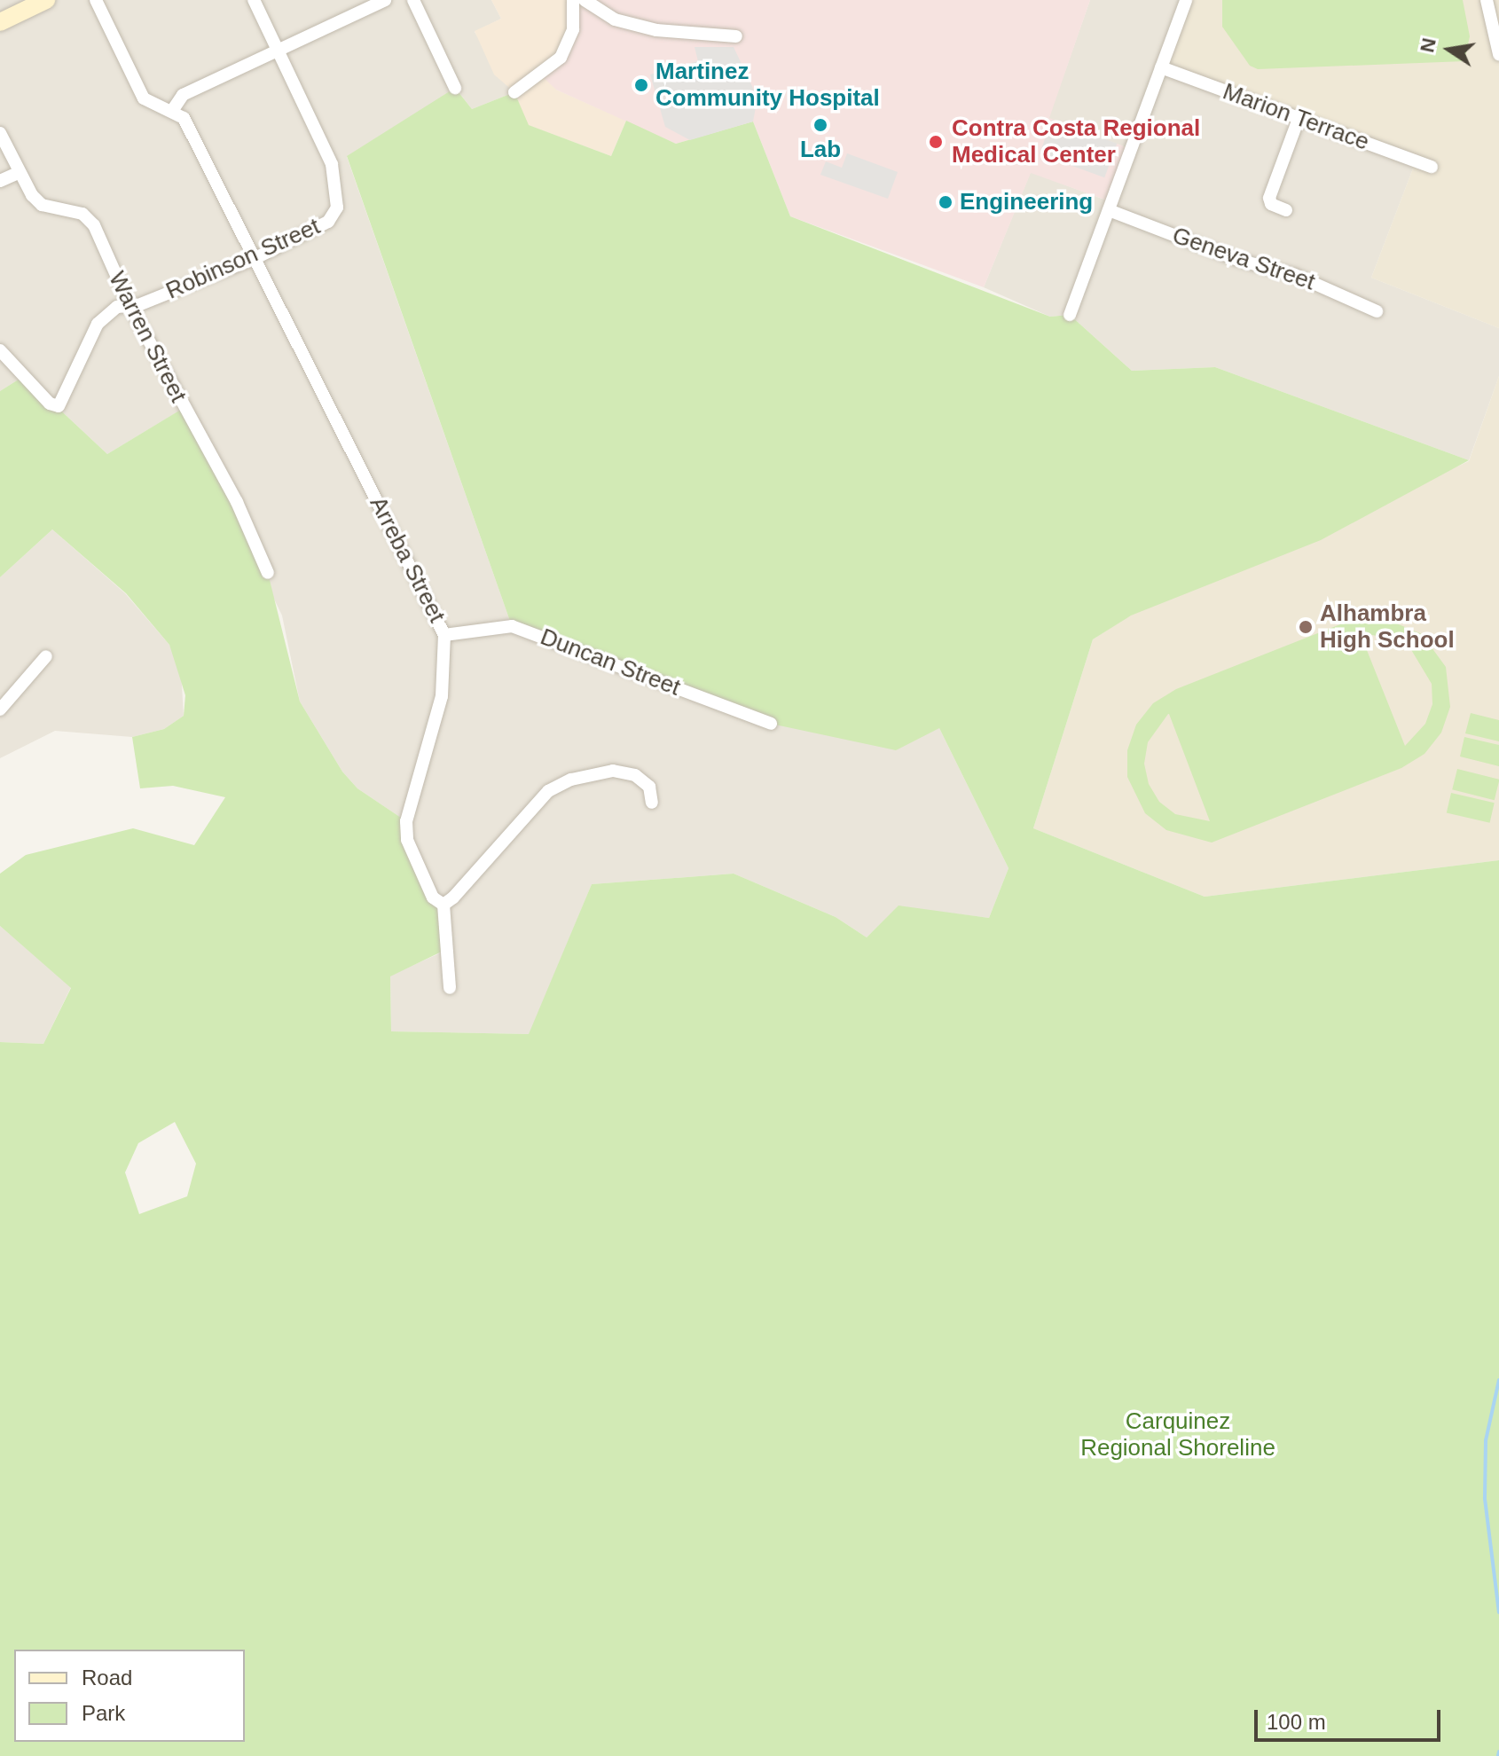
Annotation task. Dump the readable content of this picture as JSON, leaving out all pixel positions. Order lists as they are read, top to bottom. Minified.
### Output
{"streets":{"street":["Marion Terrace","Robinson Street","Geneva Street","Warren Street","Arreba Street","Duncan Street"]},"crossings":[["Robinson Street","Warren Street"],["Robinson Street","Arreba Street"],["Arreba Street","Duncan Street"]],"parks":["Carquinez Regional Shoreline"],"places":["Martinez Community Hospital","Lab","Contra Costa Regional Medical Center","Engineering","Alhambra High School"],"legend":["Road","Park"],"scale_bar":"100 m","north":"left"}
